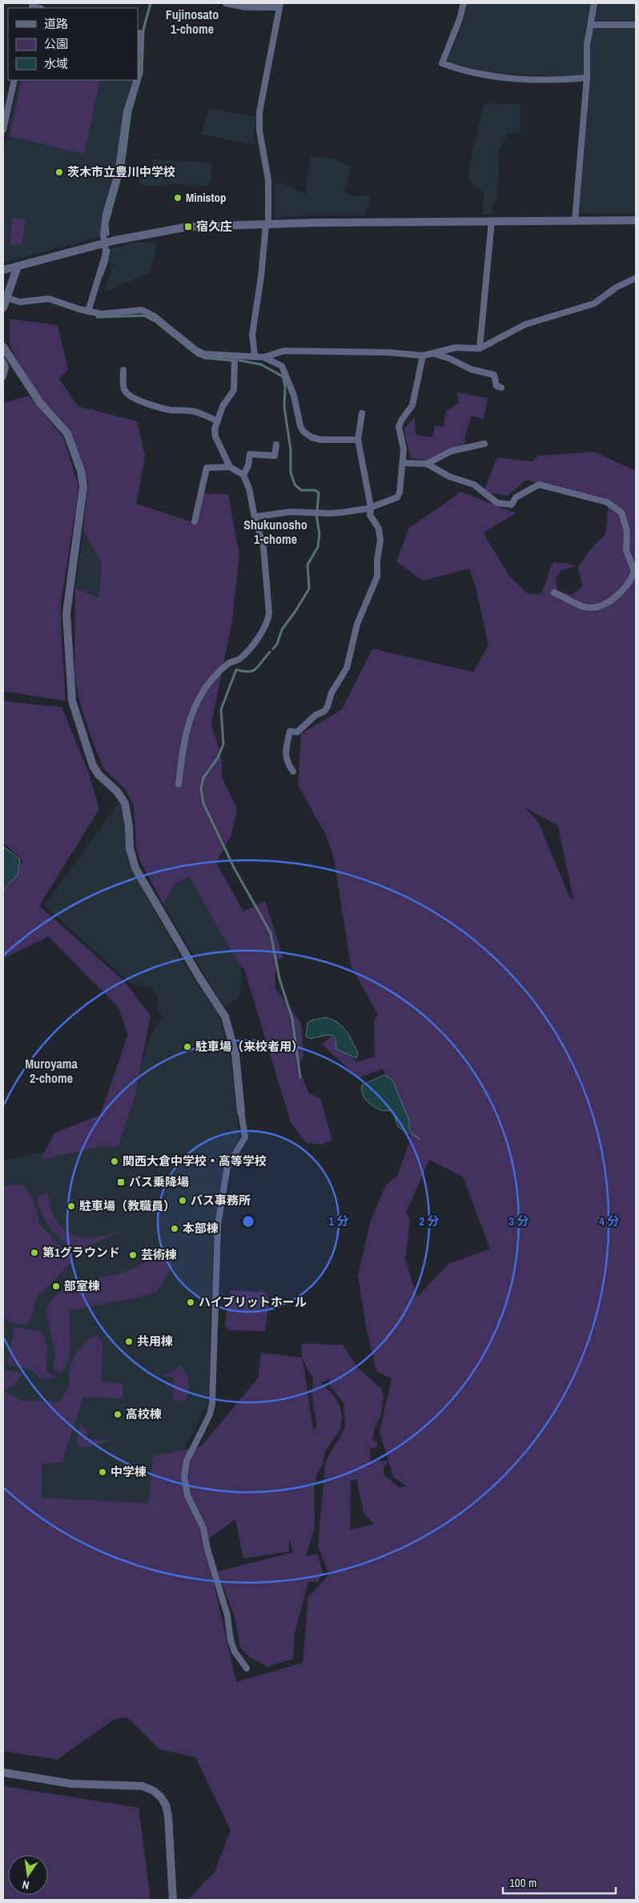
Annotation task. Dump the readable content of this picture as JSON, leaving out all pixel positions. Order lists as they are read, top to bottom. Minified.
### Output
{"districts":["Fujinosato 1-chome","Shukunosho 1-chome","Muroyama 2-chome"],"places":{"other":["茨木市立豊川中学校","Ministop","駐車場（来校者用）","関西大倉中学校・高等学校","バス事務所","駐車場（教職員）","本部棟","第1グラウンド","芸術棟","部室棟","ハイブリットホール","共用棟","高校棟","中学棟"],"transit":["宿久庄","バス乗降場"]},"legend":["道路","公園","水域"],"scale_bar":"100 m","north":"bottom","rings":["1 分","2 分","3 分","4 分"]}
